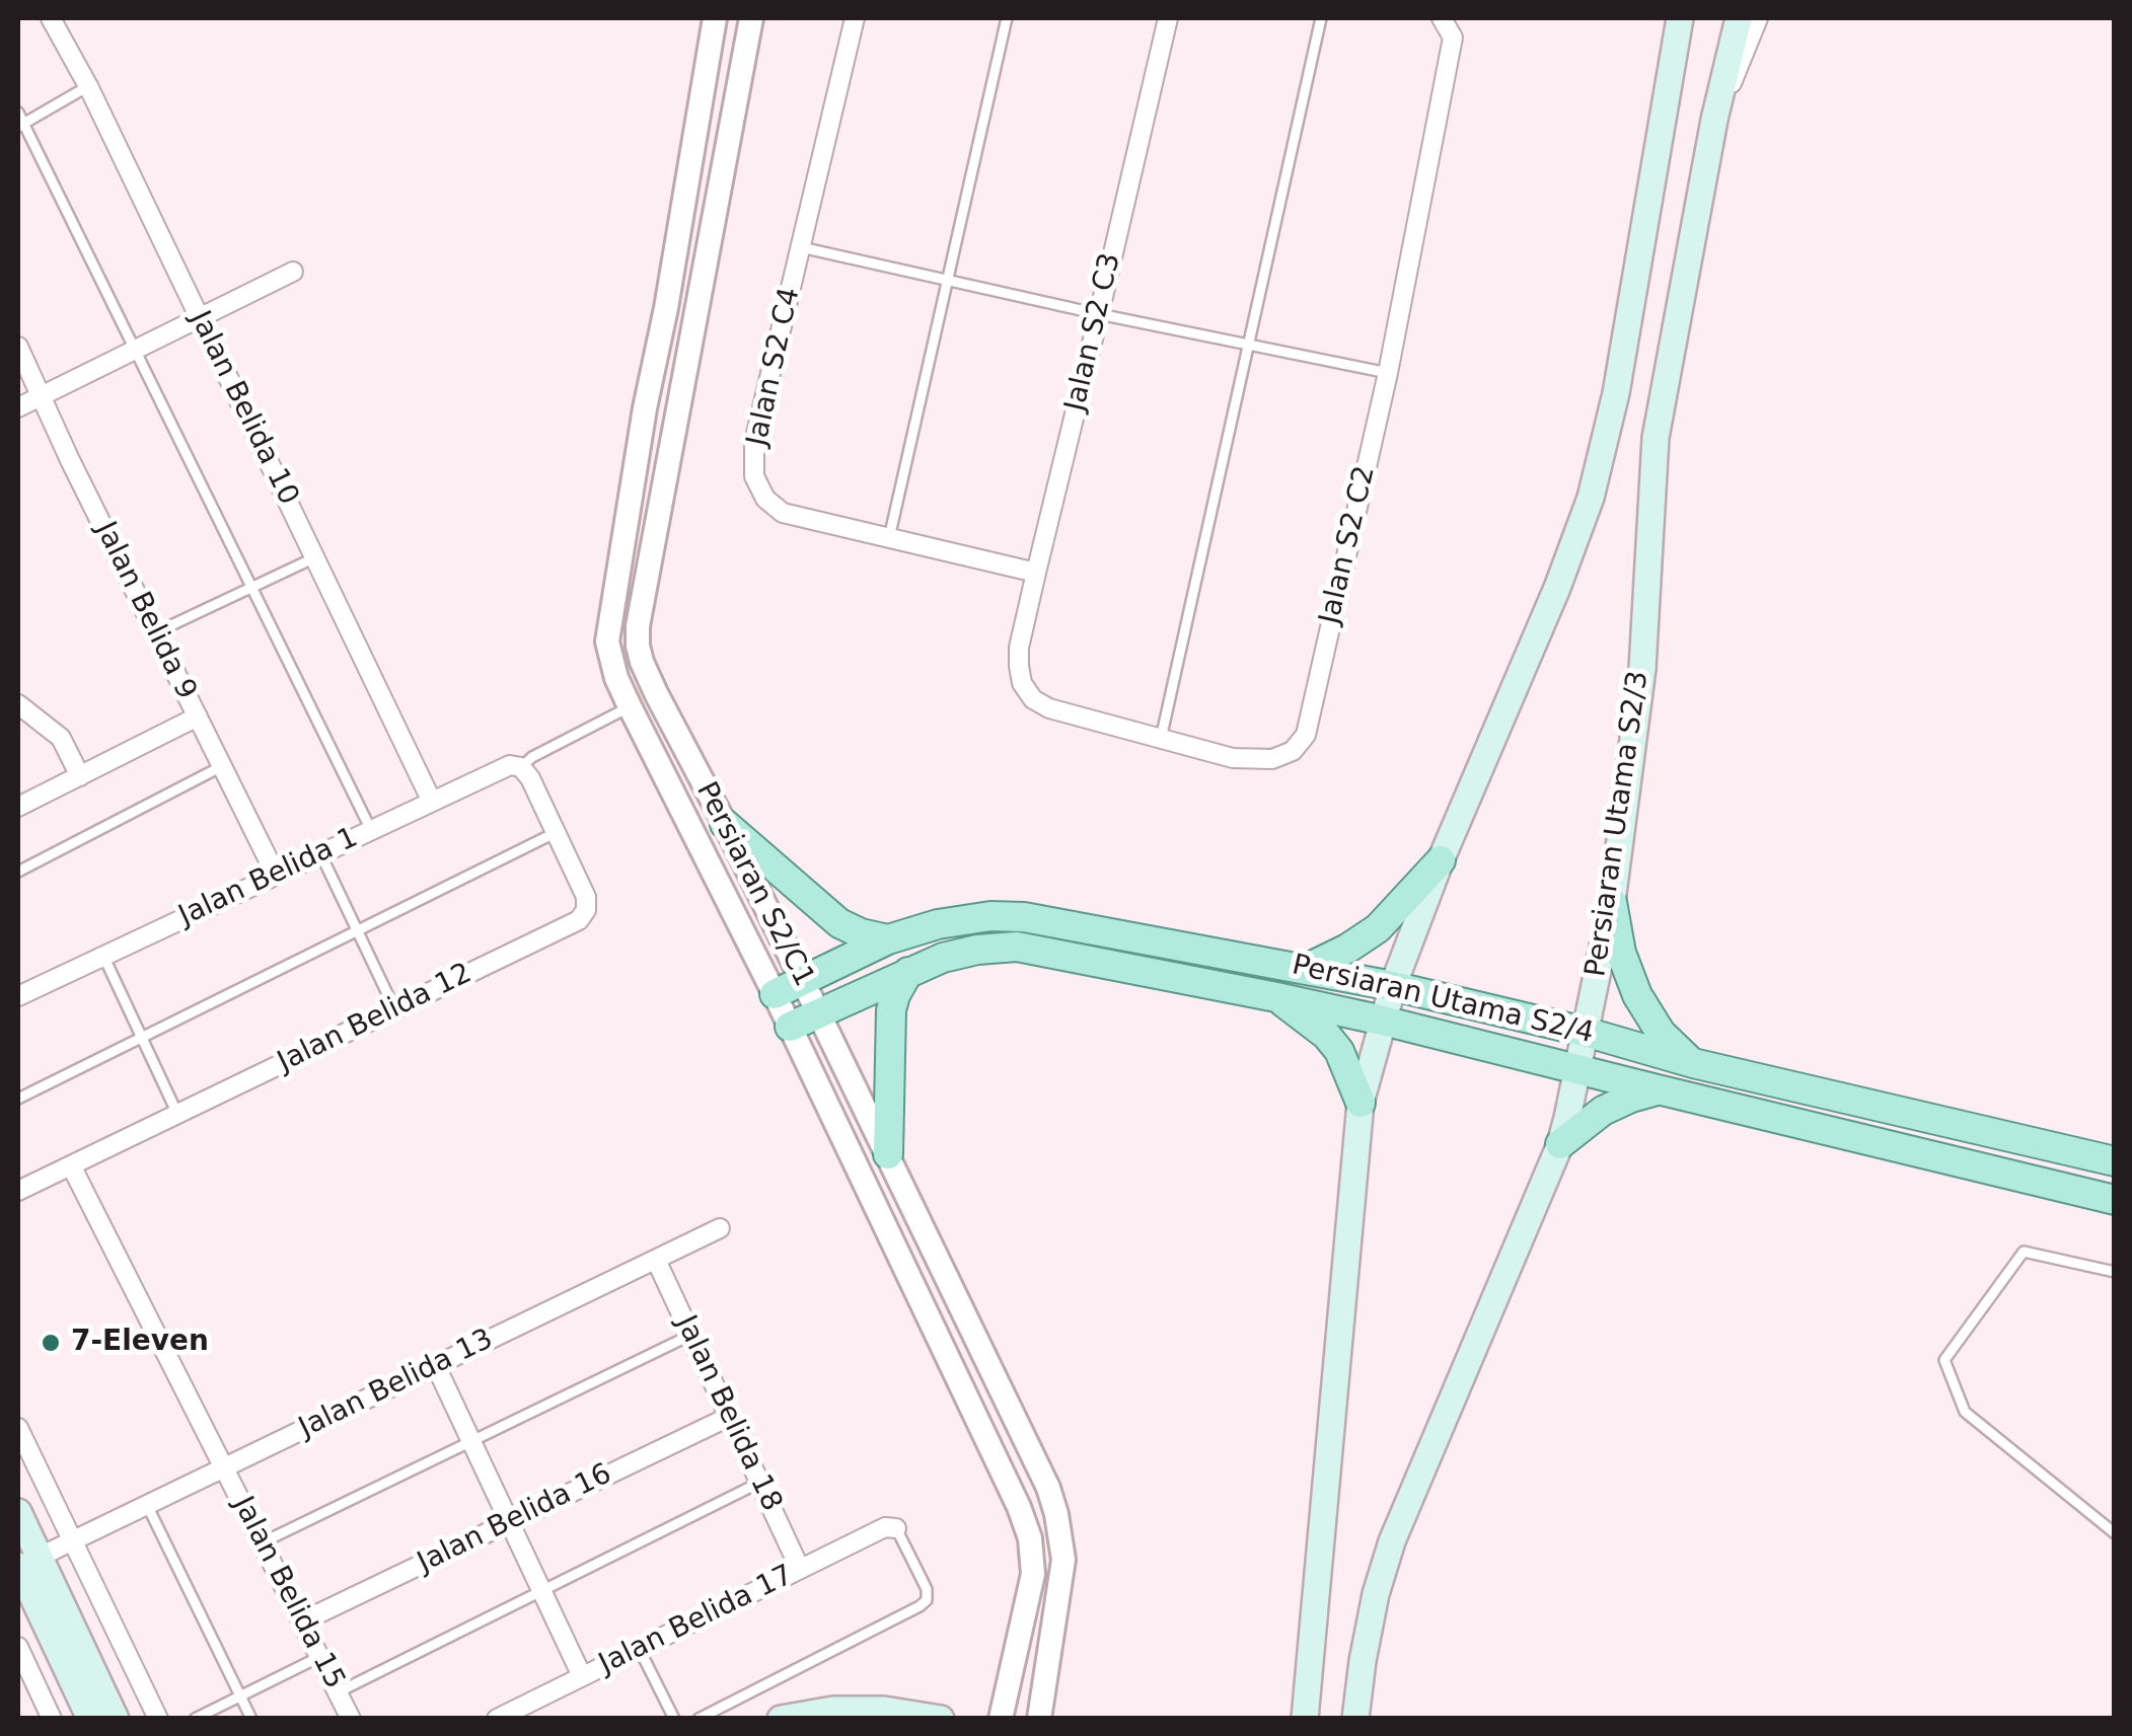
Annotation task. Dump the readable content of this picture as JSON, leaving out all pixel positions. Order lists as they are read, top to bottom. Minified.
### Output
{"streets":{"main road":["Persiaran Utama S2/3","Persiaran Utama S2/4"],"street":["Jalan S2 C3","Jalan S2 C4","Jalan Belida 10","Jalan S2 C2","Jalan Belida 9","Jalan Belida 1","Persiaran S2/C1","Jalan Belida 12","Jalan Belida 13","Jalan Belida 18","Jalan Belida 16","Jalan Belida 15","Jalan Belida 17"]},"crossings":[["Jalan S2 C3","Jalan S2 C4"],["Jalan S2 C3","Jalan S2 C2"],["Jalan Belida 10","Jalan Belida 1"],["Jalan Belida 9","Jalan Belida 1"],["Persiaran Utama S2/3","Persiaran Utama S2/4"],["Jalan Belida 1","Jalan Belida 12"],["Persiaran S2/C1","Persiaran Utama S2/4"],["Jalan Belida 12","Jalan Belida 15"],["Jalan Belida 13","Jalan Belida 18"],["Jalan Belida 13","Jalan Belida 15"],["Jalan Belida 18","Jalan Belida 16"],["Jalan Belida 18","Jalan Belida 17"],["Jalan Belida 16","Jalan Belida 15"]],"places":["7-Eleven"]}
